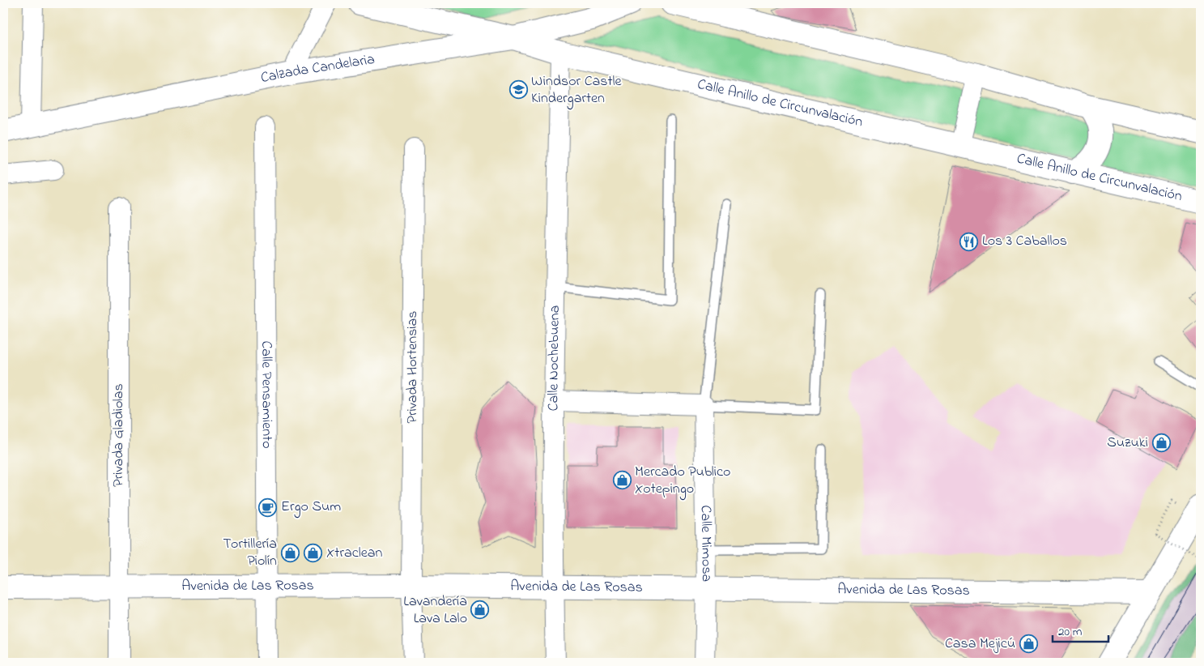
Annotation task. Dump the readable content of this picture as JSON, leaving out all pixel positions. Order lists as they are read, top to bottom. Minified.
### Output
{"streets":{"main road":["Calzada Candelaria","Calle Anillo de Circunvalación","Avenida de Las Rosas"],"street":["Calle Nochebuena","Privada Hortensias","Calle Pensamiento","Privada Gladiolas","Calle Mimosa"]},"crossings":[["Calzada Candelaria","Calle Anillo de Circunvalación"],["Calle Anillo de Circunvalación","Calle Nochebuena"],["Calle Nochebuena","Avenida de Las Rosas"],["Privada Hortensias","Avenida de Las Rosas"],["Calle Pensamiento","Avenida de Las Rosas"],["Privada Gladiolas","Avenida de Las Rosas"],["Calle Mimosa","Avenida de Las Rosas"]],"places":{"school or university":["Windsor Castle Kindergarten"],"restaurant":["Los 3 Caballos"],"shop":["Suzuki","Mercado Publico Xotepingo","Tortillería Piolín","Xtraclean","Lavandería Lava Lalo","Casa Mejicú"],"cafe":["Ergo Sum"]},"scale_bar":"20 m"}
